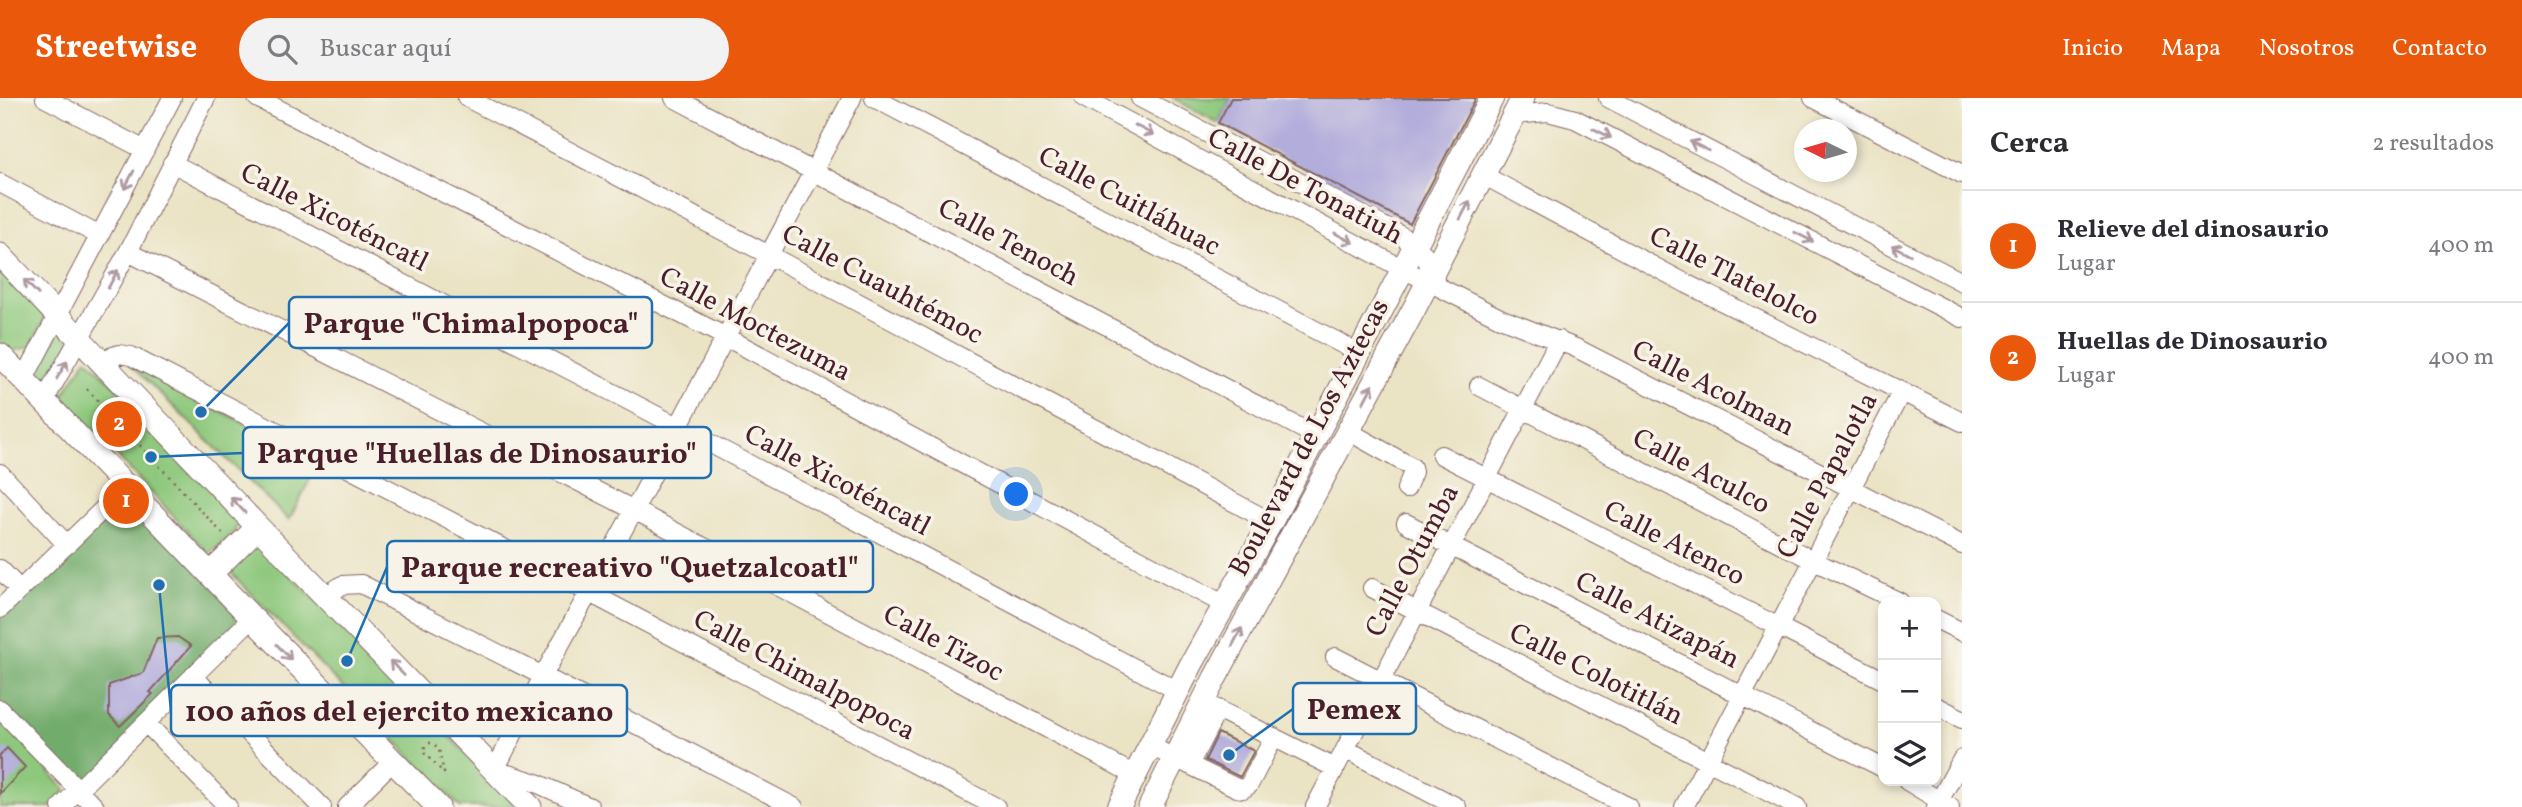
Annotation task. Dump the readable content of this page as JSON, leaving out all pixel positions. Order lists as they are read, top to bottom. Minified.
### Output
{"streets":{"main road":["Boulevard de Los Aztecas"],"street":["Calle De Tonatiuh","Calle Cuitláhuac","Calle Xicoténcatl","Calle Tenoch","Calle Tlatelolco","Calle Cuauhtémoc","Calle Moctezuma","Calle Acolman","Calle Aculco","Calle Papalotla","Calle Atenco","Calle Otumba","Calle Atizapán","Calle Tizoc","Calle Colotitlán","Calle Chimalpopoca"]},"crossings":[["Calle De Tonatiuh","Calle Acolman"],["Calle De Tonatiuh","Boulevard de Los Aztecas"],["Calle Cuitláhuac","Boulevard de Los Aztecas"],["Calle Xicoténcatl","Boulevard de Los Aztecas"],["Calle Tenoch","Boulevard de Los Aztecas"],["Calle Tlatelolco","Boulevard de Los Aztecas"],["Calle Tlatelolco","Calle Papalotla"],["Calle Cuauhtémoc","Boulevard de Los Aztecas"],["Calle Moctezuma","Boulevard de Los Aztecas"],["Calle Acolman","Boulevard de Los Aztecas"],["Calle Acolman","Calle Papalotla"],["Calle Acolman","Calle Otumba"],["Boulevard de Los Aztecas","Calle Tizoc"],["Calle Aculco","Calle Papalotla"],["Calle Aculco","Calle Otumba"],["Calle Papalotla","Calle Atenco"],["Calle Papalotla","Calle Atizapán"],["Calle Papalotla","Calle Colotitlán"],["Calle Atenco","Calle Otumba"],["Calle Otumba","Calle Atizapán"],["Calle Otumba","Calle Colotitlán"]],"places":["Parque \"Chimalpopoca\"","Parque \"Huellas de Dinosaurio\"","100 años del ejercito mexicano","Parque recreativo \"Quetzalcoatl\"","Pemex"],"north":"left","page":{"header":"Streetwise","search":"Buscar aquí","nav":["Inicio","Mapa","Nosotros","Contacto"],"heading":["Cerca","2 resultados"],"list":[{"mark":"1","name":"Relieve del dinosaurio","note":"Lugar","value":"400 m"},{"mark":"2","name":"Huellas de Dinosaurio","note":"Lugar","value":"400 m"}],"pins":["2","1"],"map_buttons":["+","−"]}}
